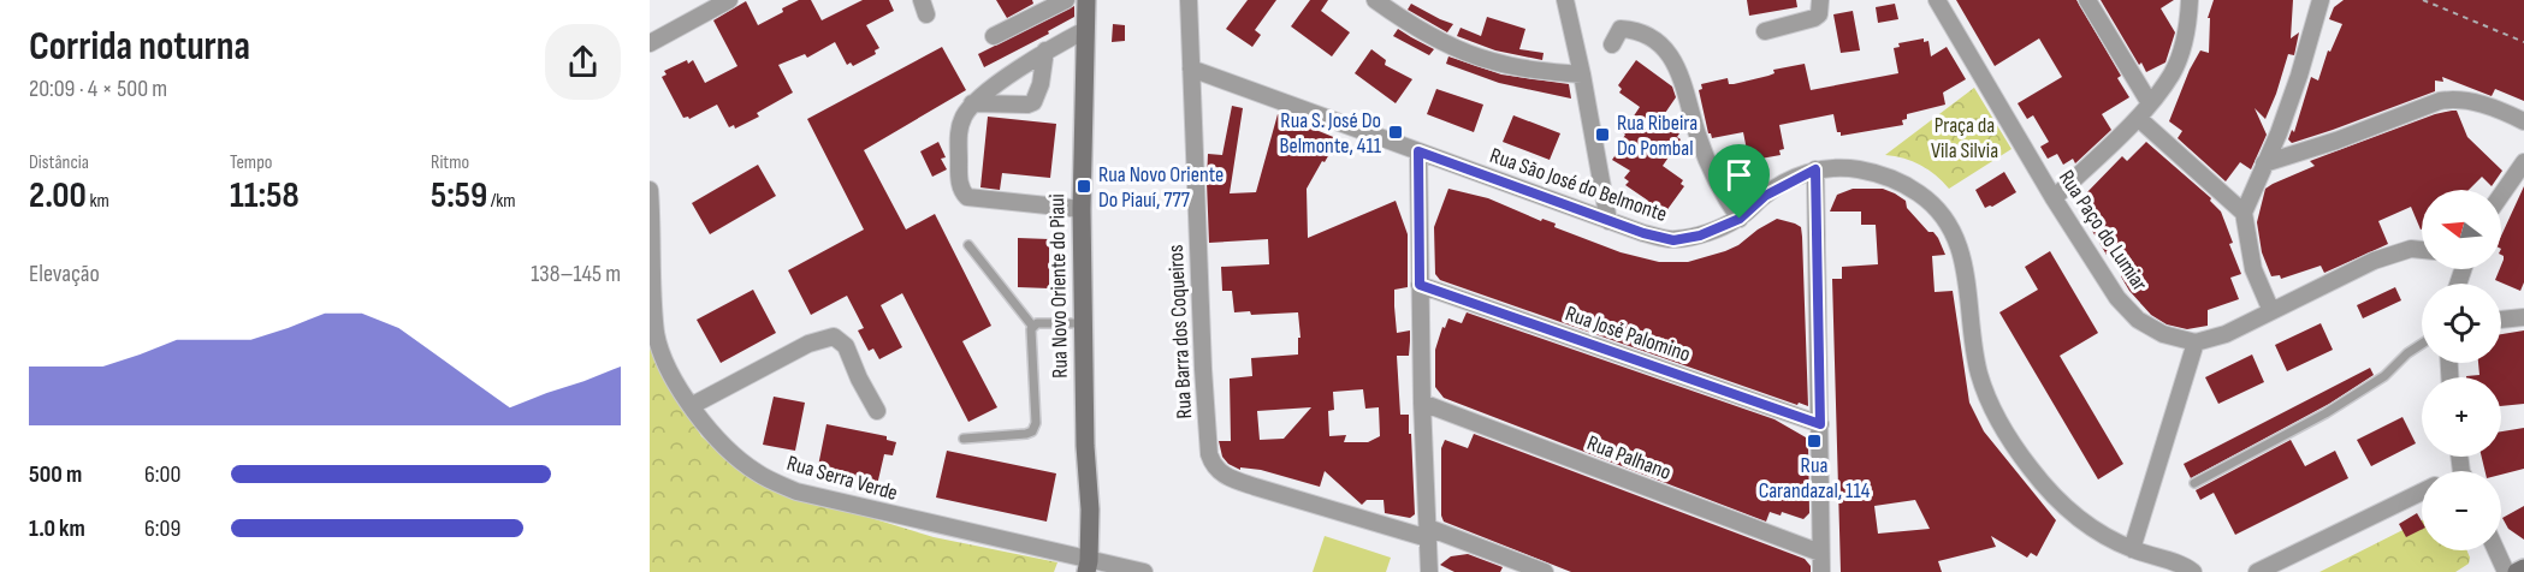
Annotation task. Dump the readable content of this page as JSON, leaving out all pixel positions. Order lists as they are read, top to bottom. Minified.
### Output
{"streets":{"street":["Rua São José do Belmonte","Rua Paço do Lumiar","Rua Novo Oriente do Piaui","Rua Barra dos Coqueiros","Rua José Palomino","Rua Palhano","Rua Serra Verde"]},"crossings":[["Rua São José do Belmonte","Rua Barra dos Coqueiros"],["Rua Novo Oriente do Piaui","Rua Serra Verde"]],"parks":["Praça da Vila Silvia"],"places":{"transit":["Rua S. José Do Belmonte, 411","Rua Ribeira Do Pombal","Rua Novo Oriente Do Piauí, 777","Rua Carandazal, 114"]},"north":"left","page":{"heading":["Corrida noturna","20:09 · 4 × 500 m"],"stats":[["Distância","2.00 km"],["Tempo","11:58"],["Ritmo","5:59 /km"]],"map_buttons":["+","−"],"chart":["Elevação","138–145 m"],"list":[{"name":"500 m","note":"6:00"},{"name":"1.0 km","note":"6:09"}]}}
